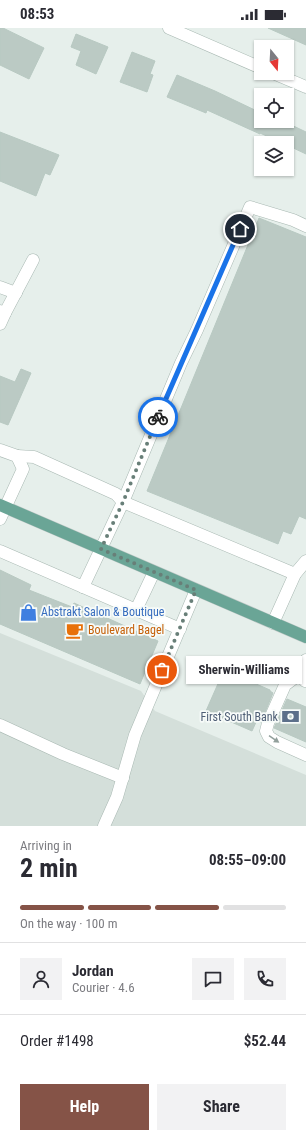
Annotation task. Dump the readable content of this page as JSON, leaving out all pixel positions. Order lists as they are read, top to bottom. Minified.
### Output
{"places":{"shop":["Abstrakt Salon & Boutique"],"cafe":["Boulevard Bagel"],"other":["Sherwin-Williams"],"bank":["First South Bank"]},"north":"bottom","page":{"status":"08:53","bubble":"Sherwin-Williams","heading":["2 min","Arriving in","08:55–09:00"],"panel":["Jordan","Courier · 4.6","Order #1498","$52.44"],"bar":"On the way · 100 m","buttons":["Help","Share"]}}
